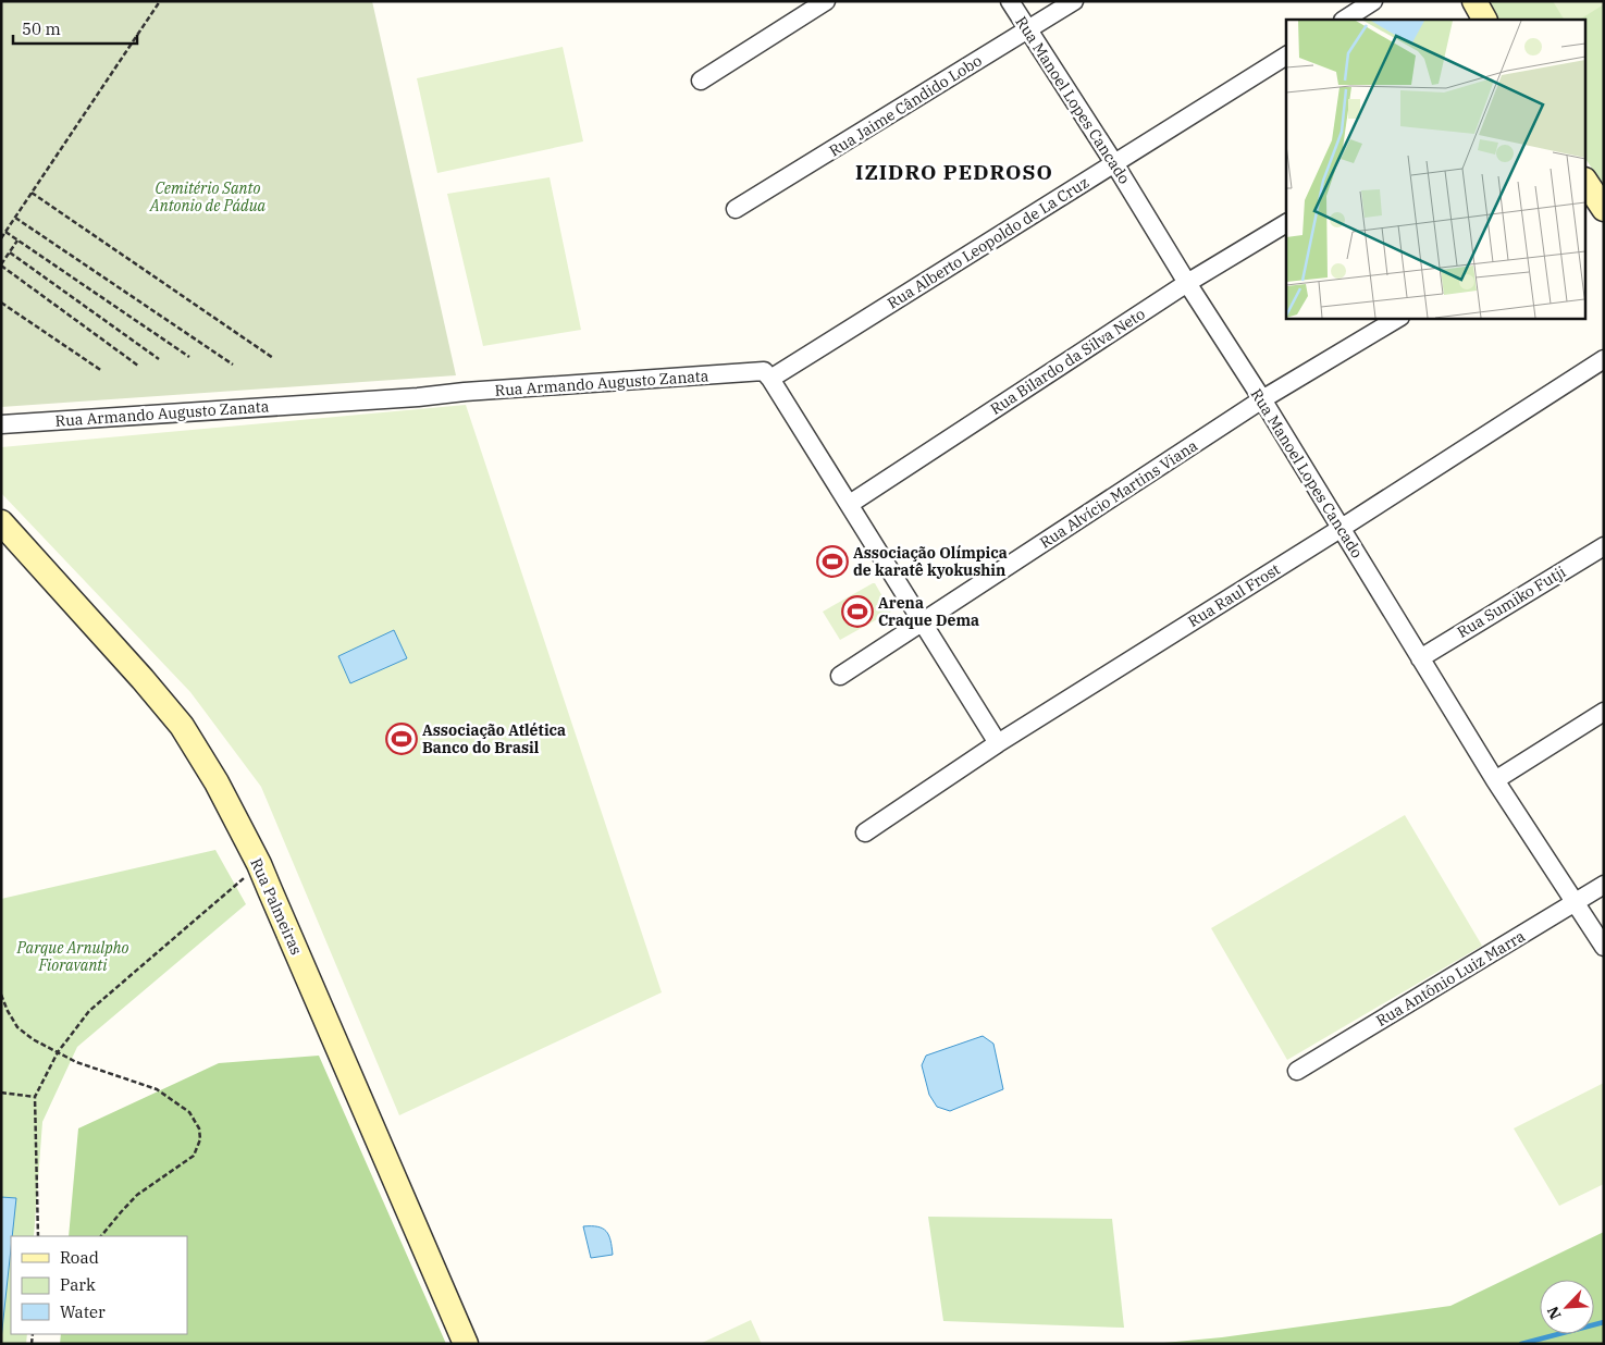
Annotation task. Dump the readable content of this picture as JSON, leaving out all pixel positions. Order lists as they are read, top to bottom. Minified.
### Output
{"streets":{"street":["Rua Manoel Lopes Cancado","Rua Jaime Cândido Lobo","Rua Alberto Leopoldo de La Cruz","Rua Bilardo da Silva Neto","Rua Armando Augusto Zanata","Rua Alvício Martins Viana","Rua Raul Frost","Rua Sumiko Futji","Rua Palmeiras","Rua Antônio Luiz Marra"]},"crossings":[["Rua Manoel Lopes Cancado","Rua Jaime Cândido Lobo"],["Rua Manoel Lopes Cancado","Rua Alberto Leopoldo de La Cruz"],["Rua Manoel Lopes Cancado","Rua Bilardo da Silva Neto"],["Rua Manoel Lopes Cancado","Rua Alvício Martins Viana"],["Rua Manoel Lopes Cancado","Rua Raul Frost"],["Rua Manoel Lopes Cancado","Rua Sumiko Futji"],["Rua Manoel Lopes Cancado","Rua Antônio Luiz Marra"],["Rua Alberto Leopoldo de La Cruz","Rua Armando Augusto Zanata"]],"districts":["IZIDRO PEDROSO"],"parks":["Cemitério Santo Antonio de Pádua","Parque Arnulpho Fioravanti"],"places":{"sports":["Associação Olímpica de karatê kyokushin","Arena Craque Dema","Associação Atlética Banco do Brasil"]},"legend":["Road","Park","Water"],"scale_bar":"50 m","north":"bottom left"}
